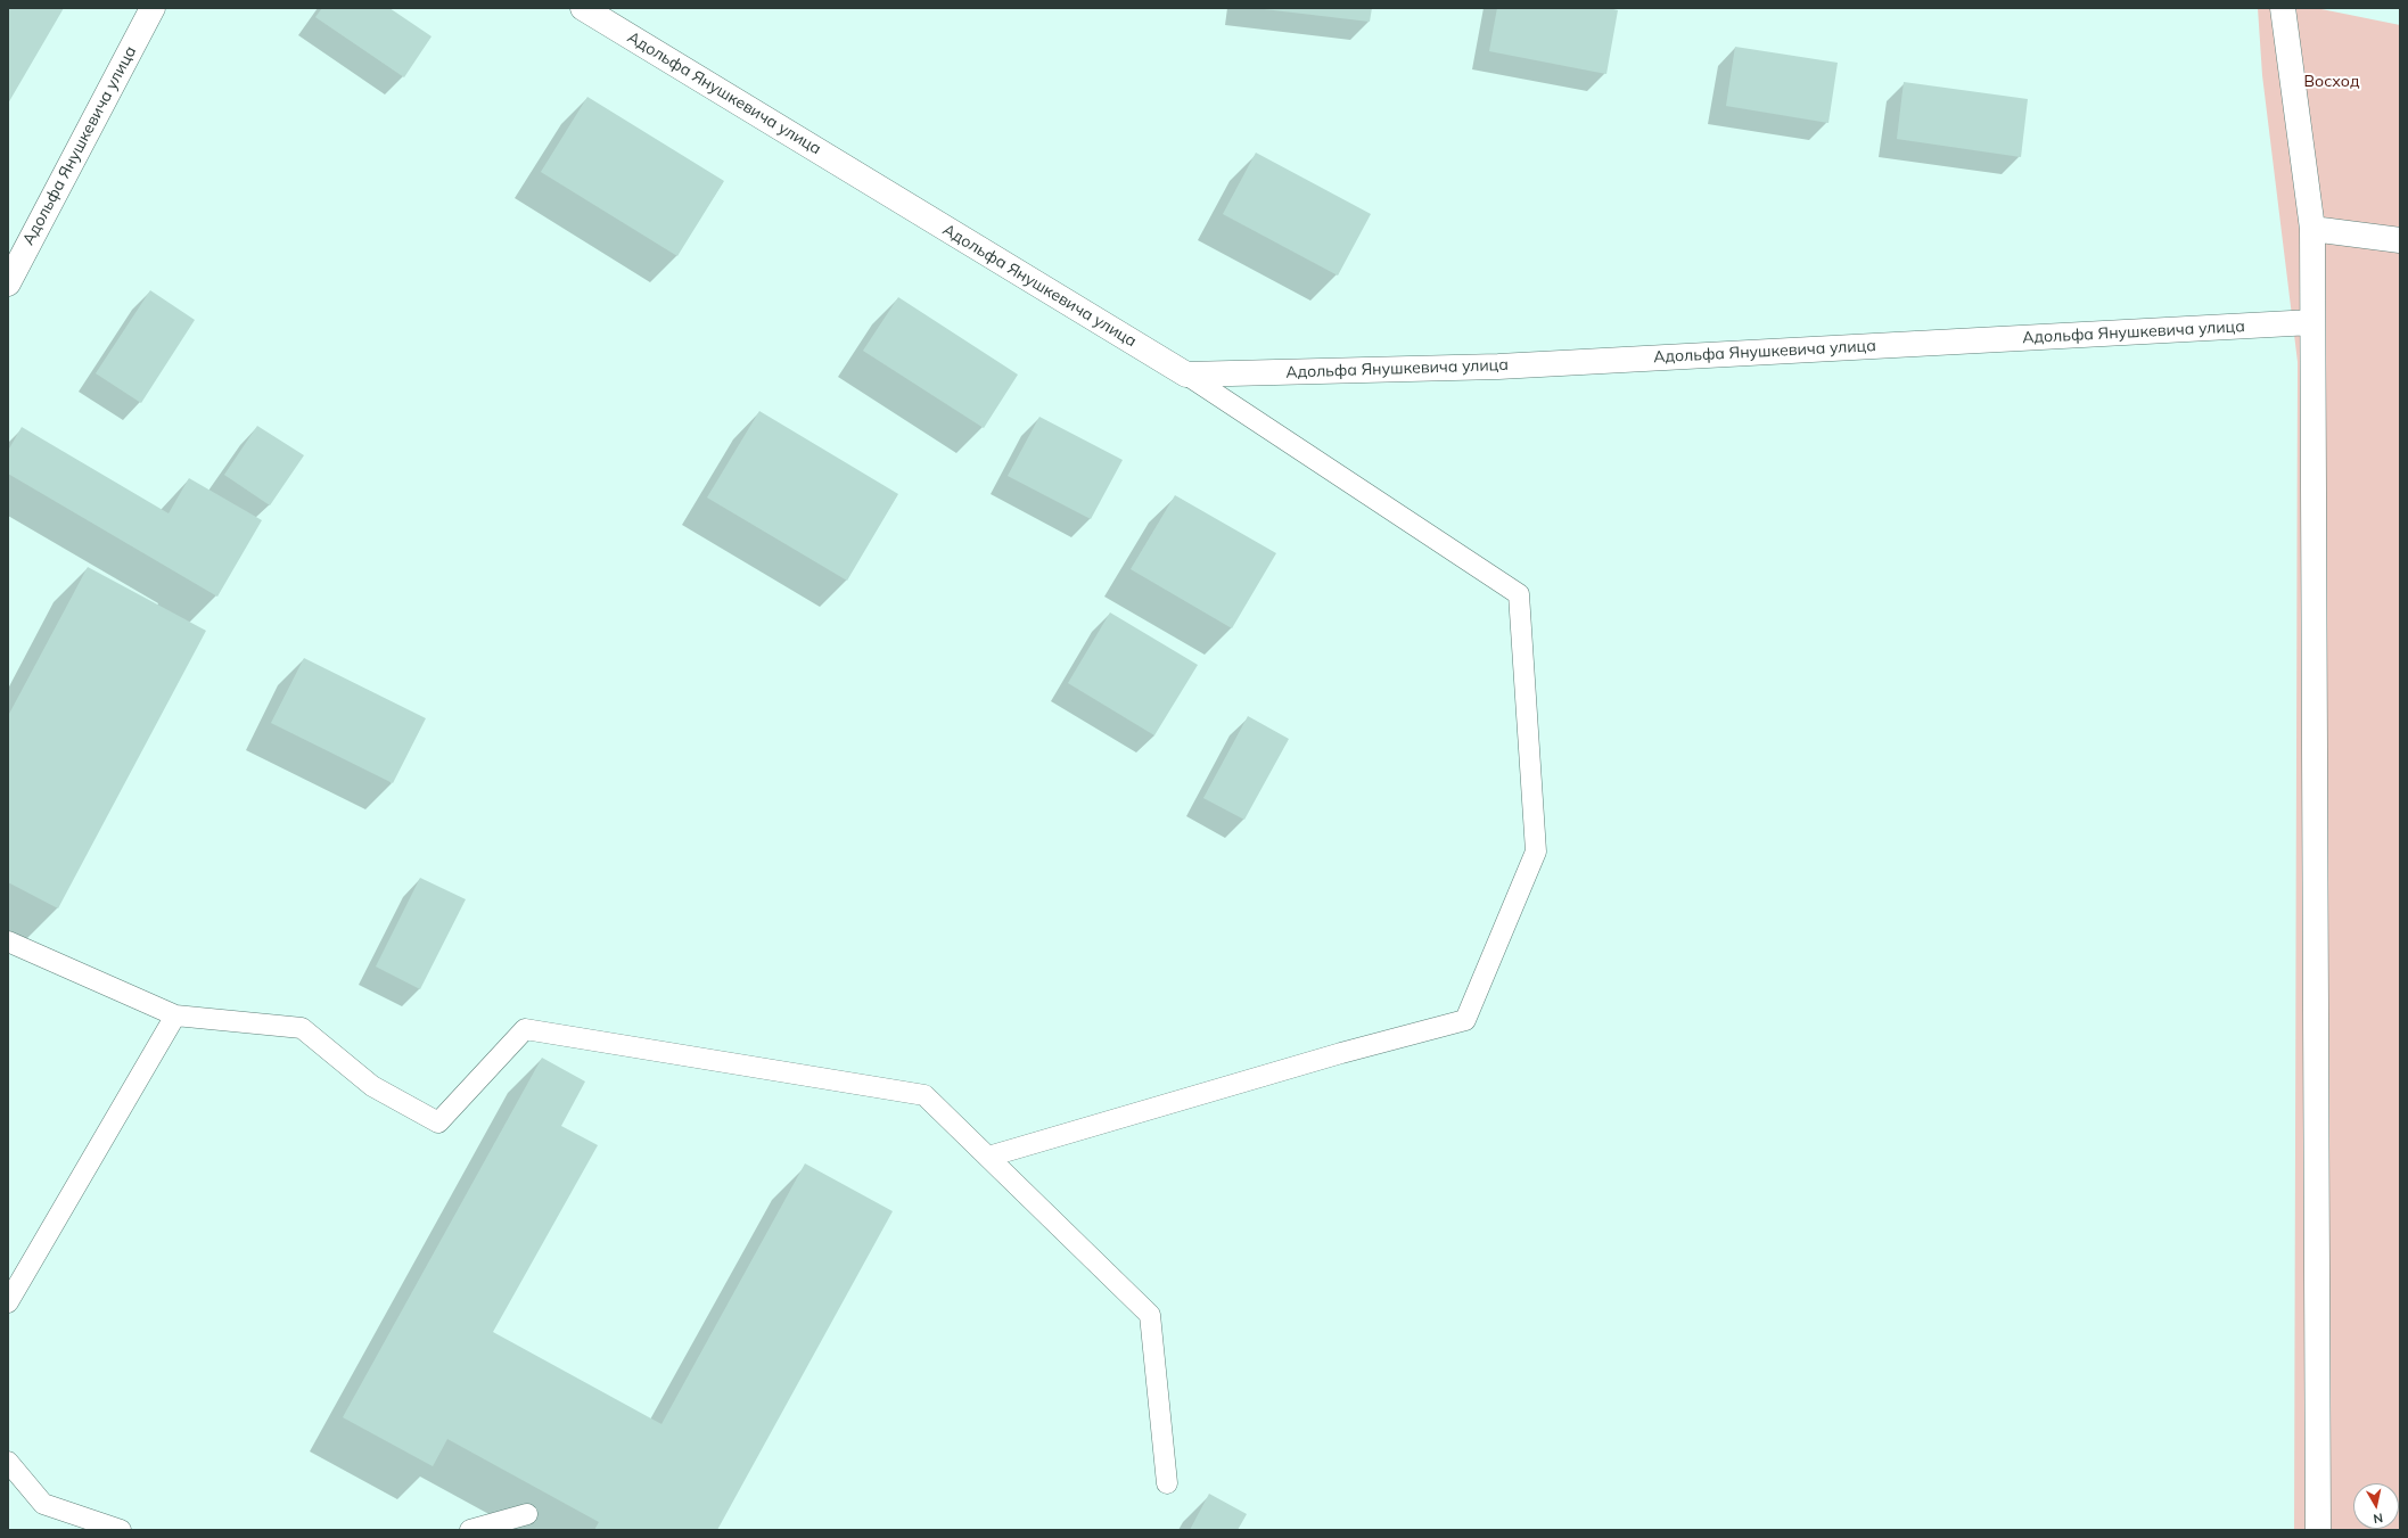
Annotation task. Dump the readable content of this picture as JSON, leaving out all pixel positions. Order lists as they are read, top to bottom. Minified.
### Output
{"streets":{"street":["Адольфа Янушкевича улица"]},"parks":["Восход"],"north":"bottom"}
